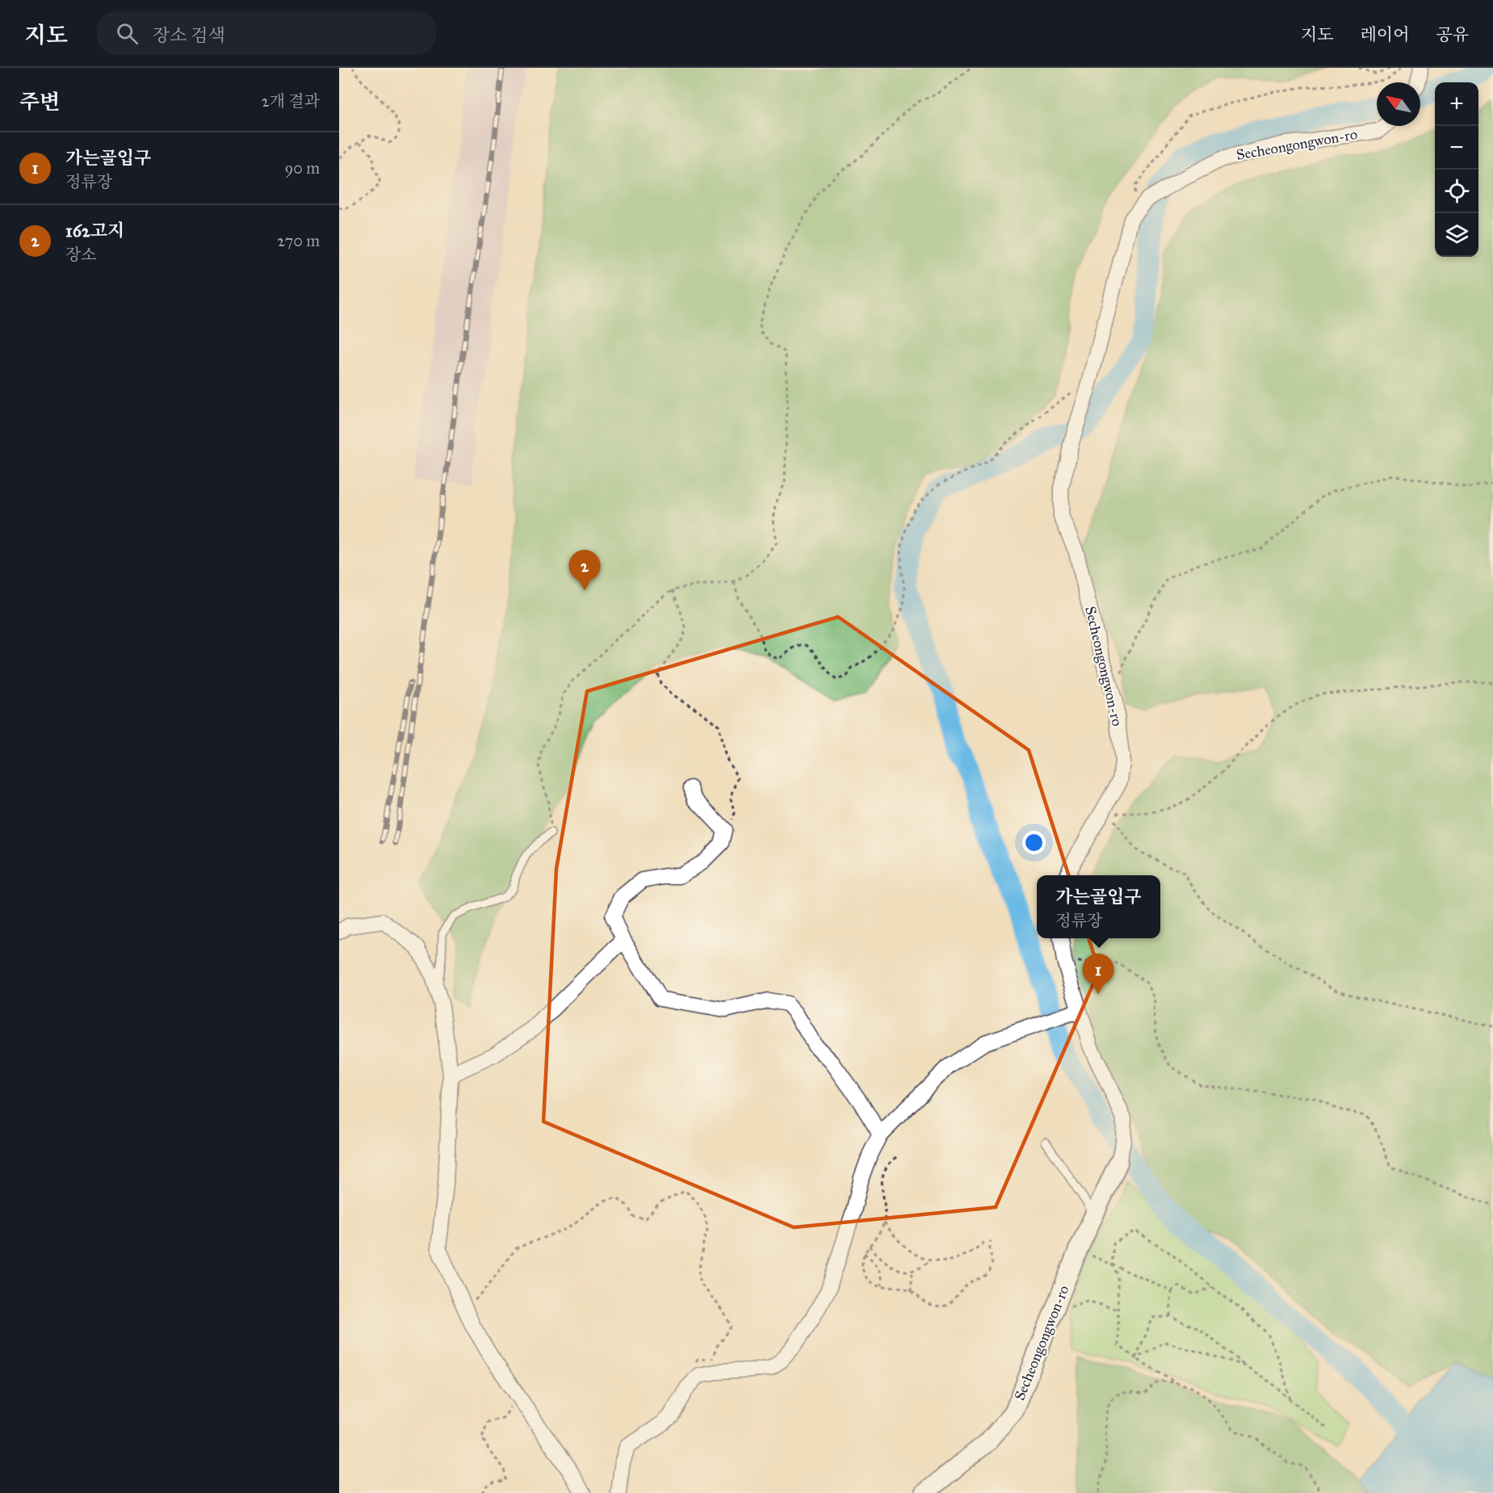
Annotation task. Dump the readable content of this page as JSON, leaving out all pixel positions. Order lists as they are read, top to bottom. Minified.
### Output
{"streets":{"street":["Secheongongwon-ro"]},"north":"top left","page":{"header":"지도","search":"장소 검색","nav":["지도","레이어","공유"],"heading":["주변","2개 결과"],"map_buttons":["+","−"],"list":[{"mark":"1","name":"가는골입구","note":"정류장","value":"90 m"},{"mark":"2","name":"162고지","note":"장소","value":"270 m"}],"pins":["2","1"],"popup":["가는골입구","정류장"]}}
